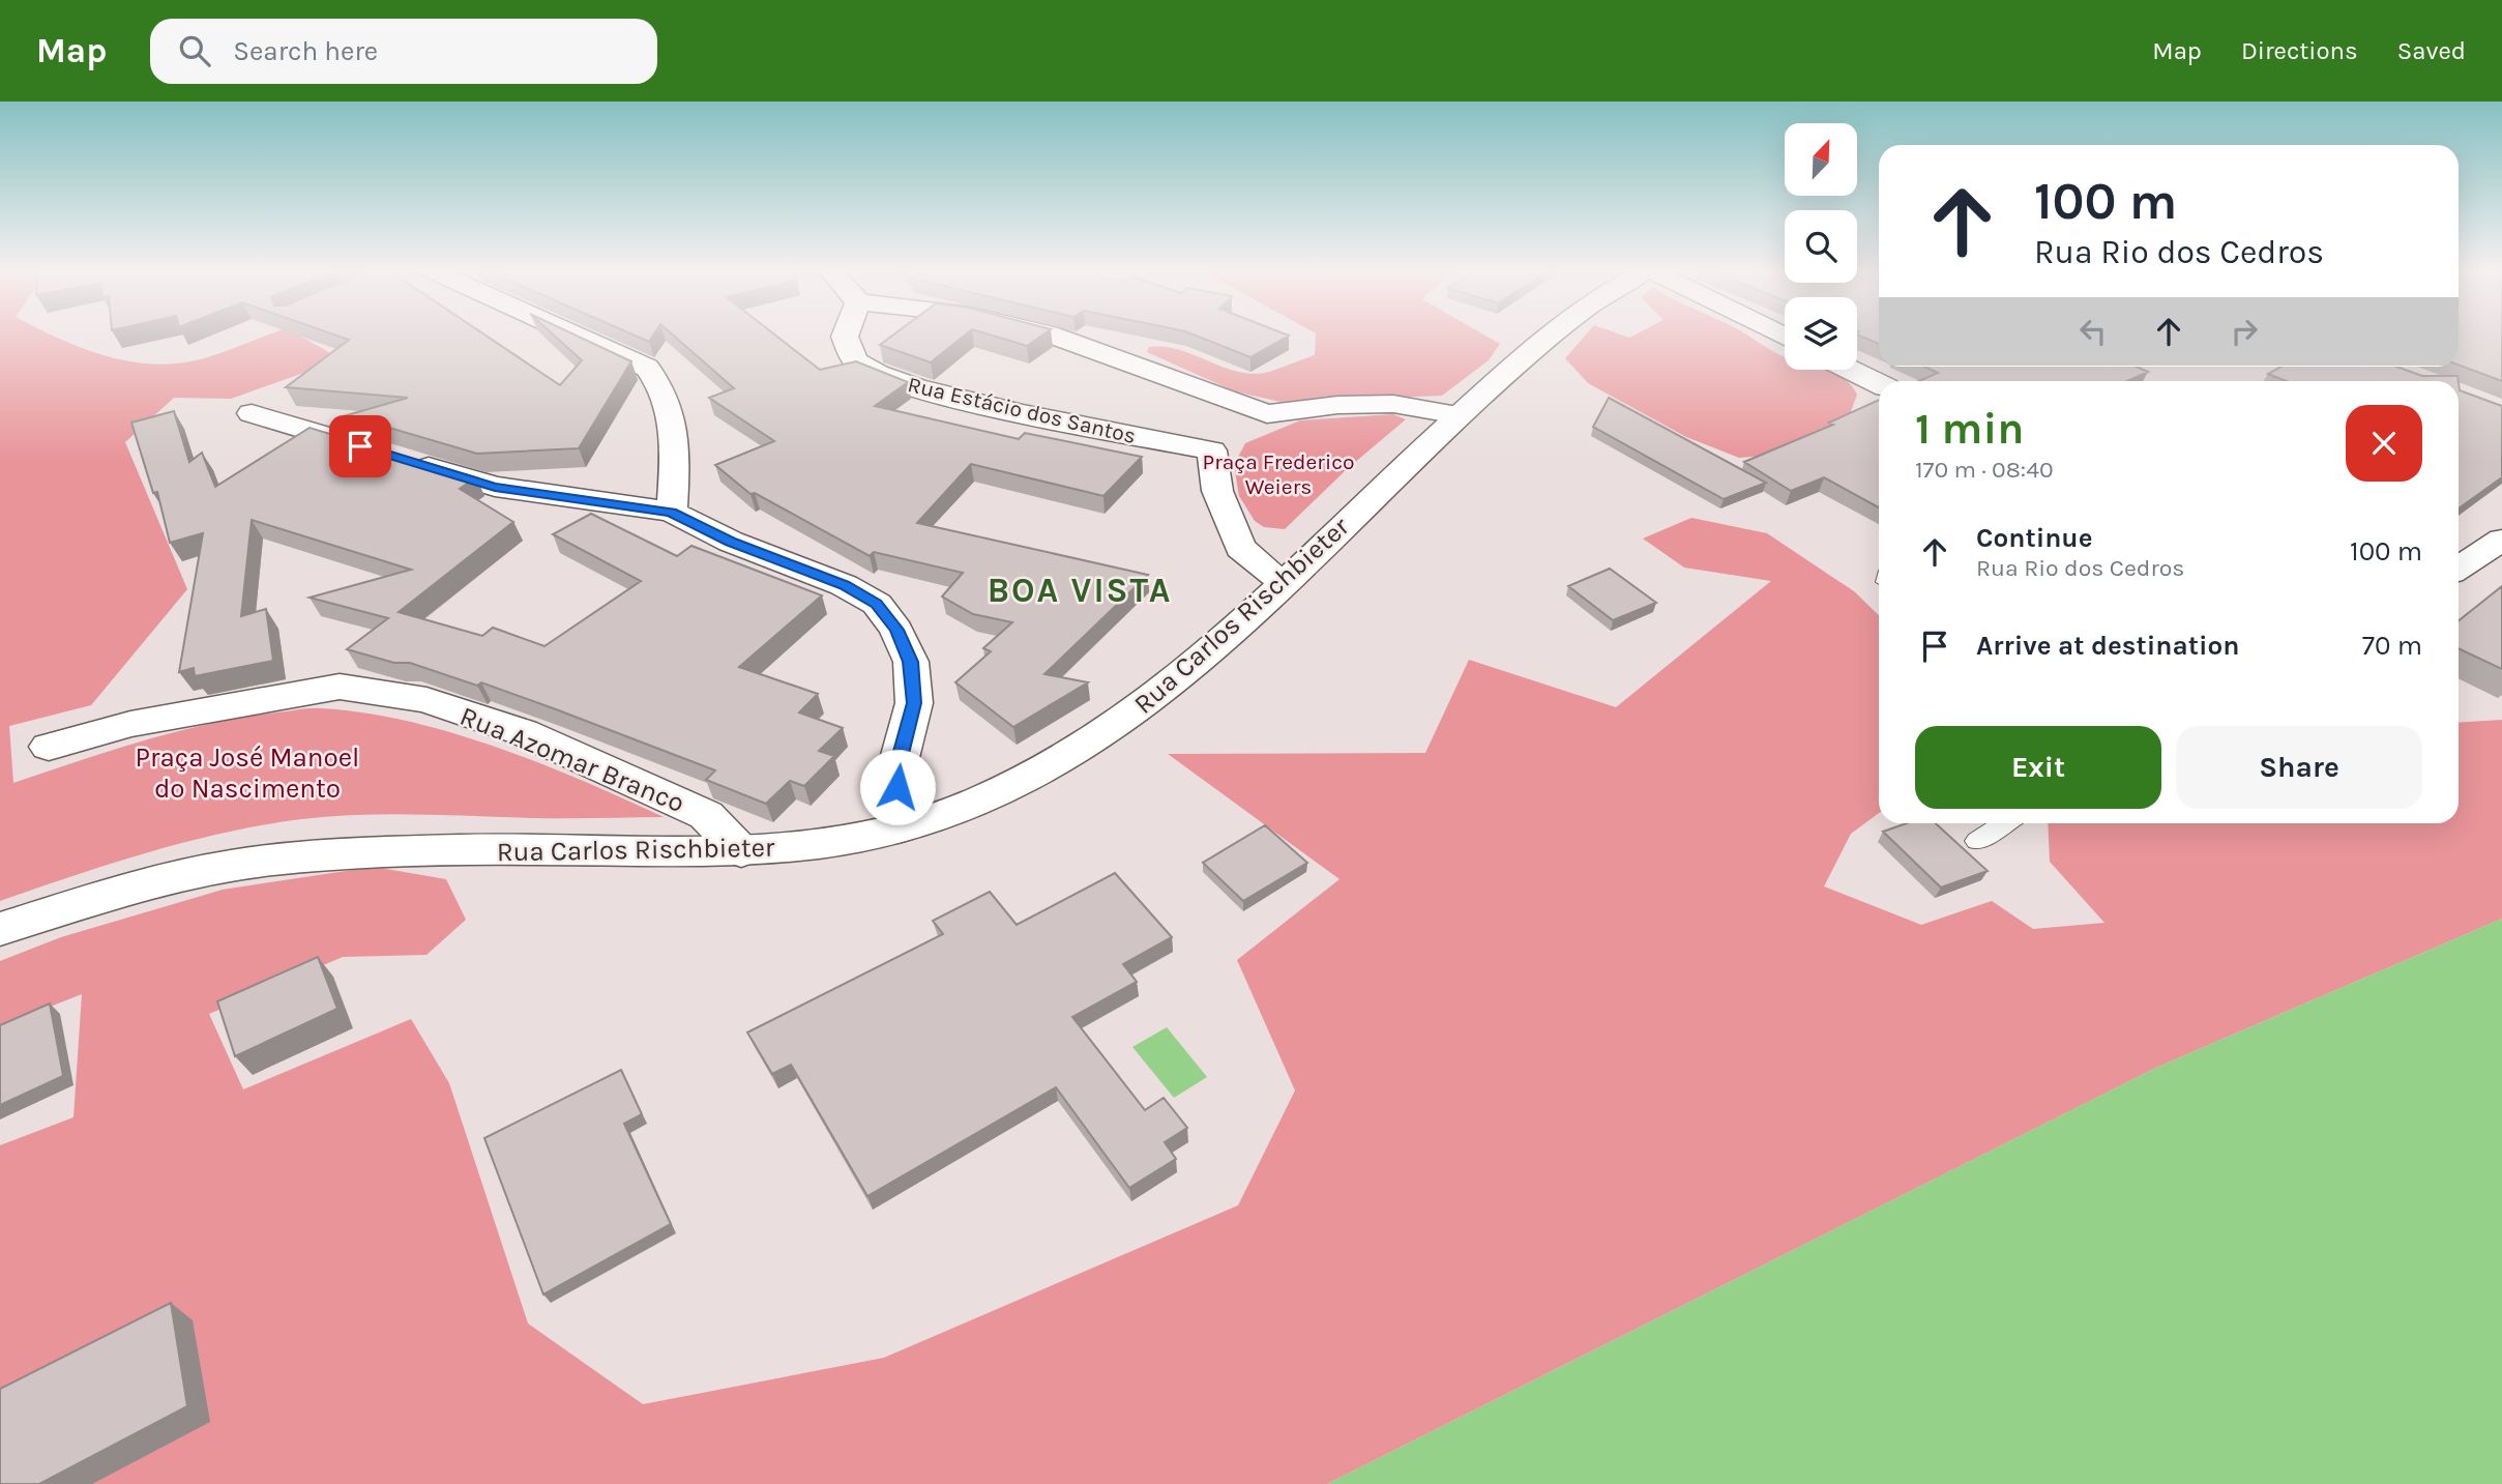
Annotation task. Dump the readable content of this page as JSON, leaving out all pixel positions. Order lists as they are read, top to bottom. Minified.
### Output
{"streets":{"street":["Rua Estácio dos Santos","Rua Carlos Rischbieter","Rua Azomar Branco"]},"crossings":[["Rua Carlos Rischbieter","Rua Azomar Branco"]],"districts":["BOA VISTA"],"parks":["Praça Frederico Weiers","Praça José Manoel do Nascimento"],"north":"top right","page":{"header":"Map","search":"Search here","nav":["Map","Directions","Saved"],"turn":["100 m","Rua Rio dos Cedros"],"heading":["1 min","170 m · 08:40"],"list":[{"name":"Continue","note":"Rua Rio dos Cedros","value":"100 m"},{"name":"Arrive at destination","value":"70 m"}],"buttons":["Exit","Share"]}}
